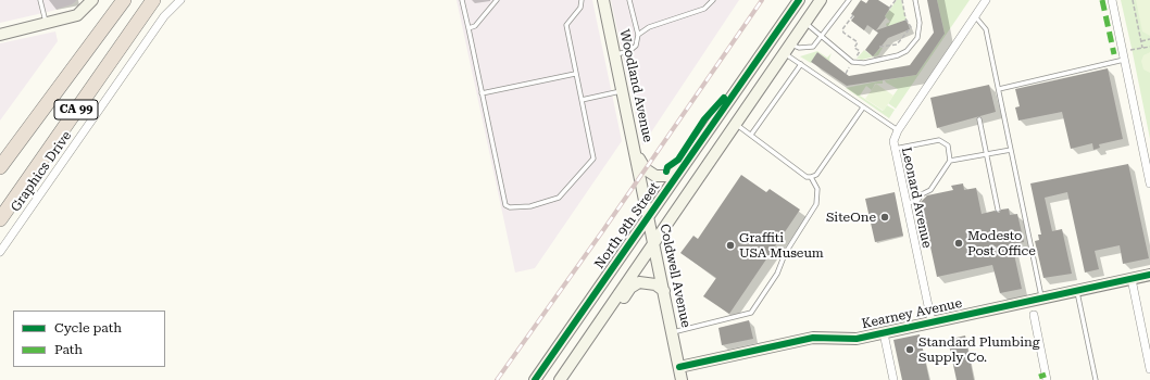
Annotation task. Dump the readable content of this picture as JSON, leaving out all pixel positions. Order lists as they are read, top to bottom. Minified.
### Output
{"streets":{"highway":["CA 99"],"street":["Woodland Avenue","Graphics Drive","Leonard Avenue","North 9th Street","Coldwell Avenue","Kearney Avenue"]},"crossings":[["Woodland Avenue","Coldwell Avenue"],["Leonard Avenue","Kearney Avenue"],["North 9th Street","Coldwell Avenue"],["Coldwell Avenue","Kearney Avenue"]],"places":["SiteOne","Modesto Post Office","Graffiti USA Museum","Standard Plumbing Supply Co."],"legend":["Cycle path","Path"]}
